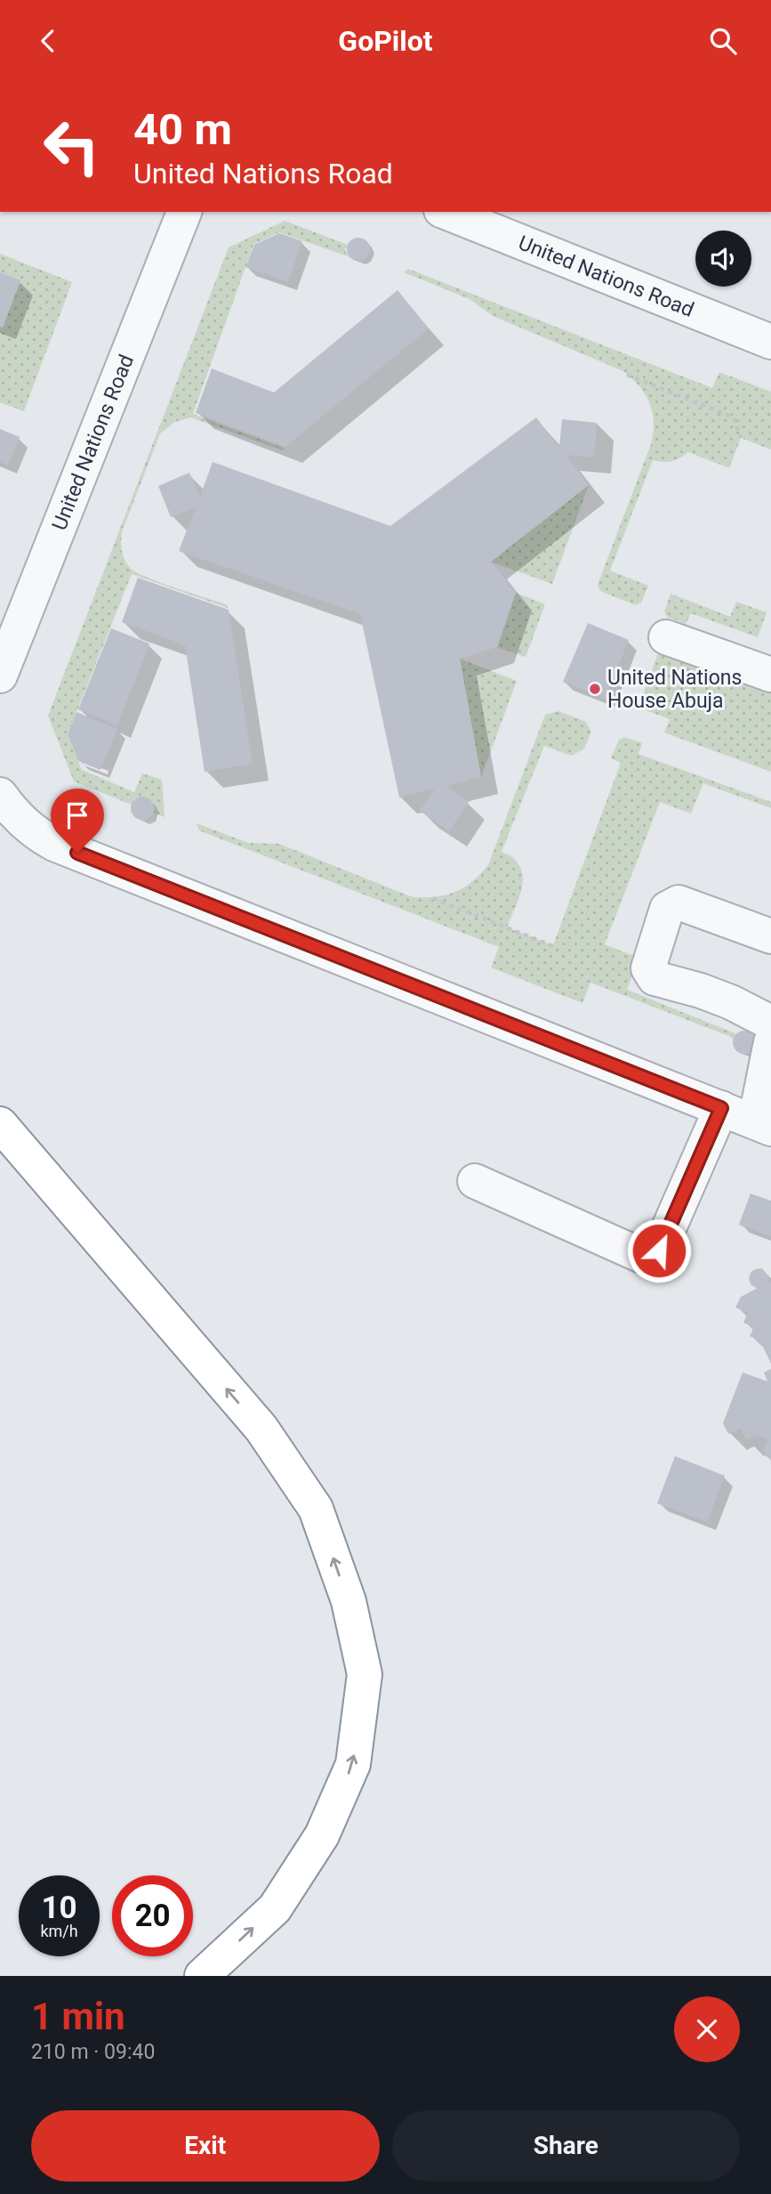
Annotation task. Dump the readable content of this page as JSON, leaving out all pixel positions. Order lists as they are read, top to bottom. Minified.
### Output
{"streets":{"street":["United Nations Road"]},"places":["United Nations House Abuja"],"page":{"header":"GoPilot","turn":["40 m","United Nations Road"],"speed":"10 km/h","limit":"20","heading":["1 min","210 m · 09:40"],"buttons":["Exit","Share"]}}
